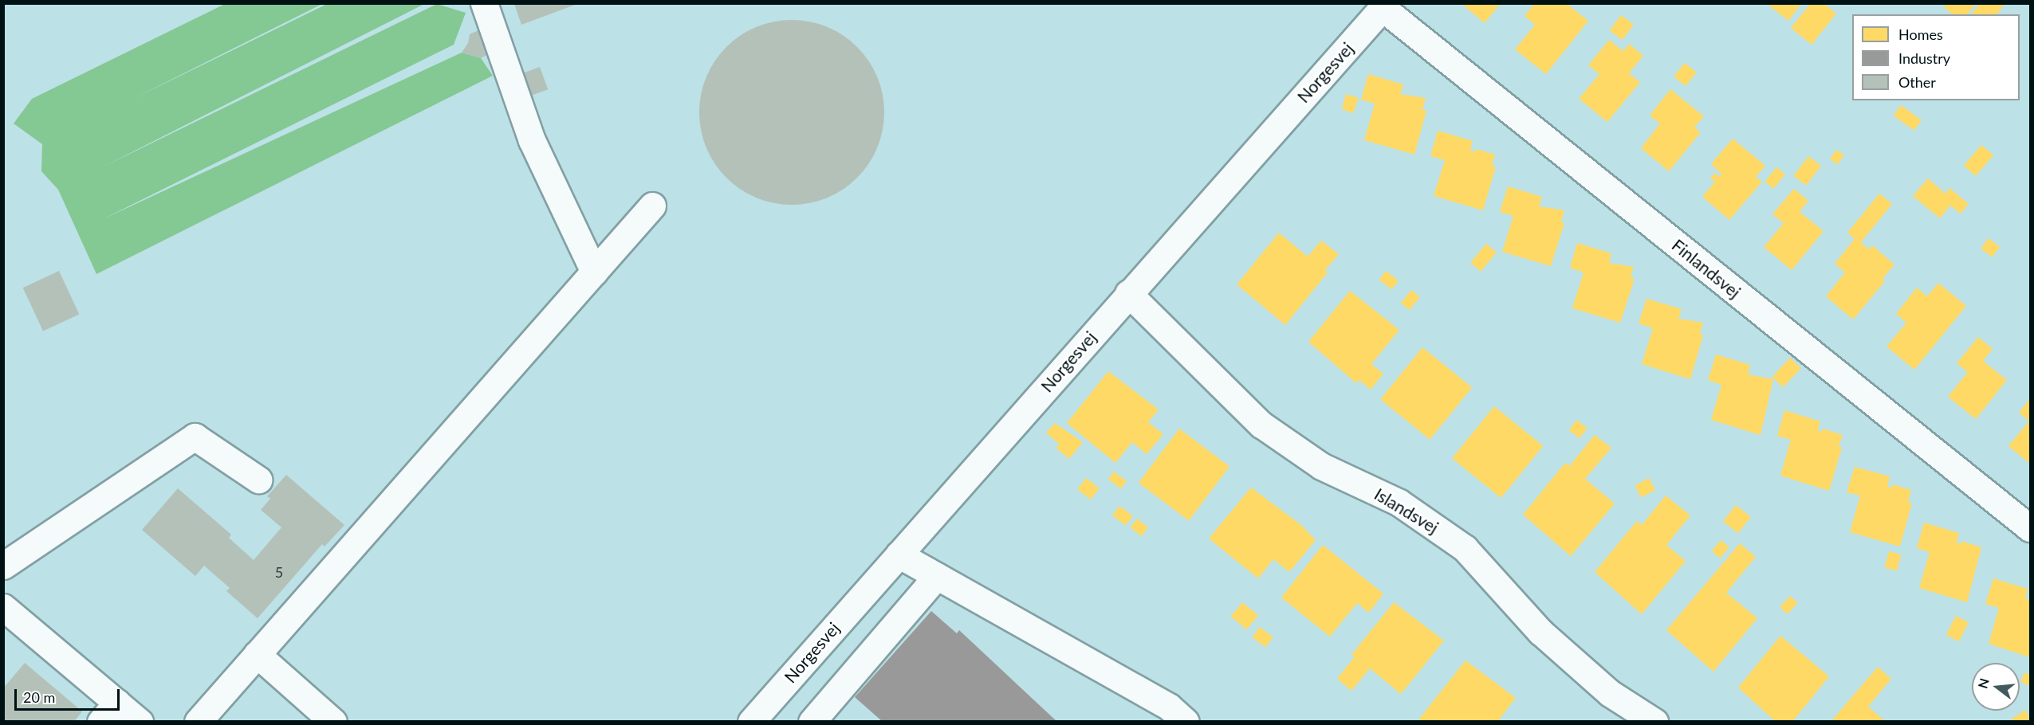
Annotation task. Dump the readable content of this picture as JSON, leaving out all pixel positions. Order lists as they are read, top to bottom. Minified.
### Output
{"streets":{"street":["Norgesvej","Finlandsvej","Islandsvej"]},"crossings":[["Norgesvej","Finlandsvej"],["Norgesvej","Islandsvej"]],"house_numbers":["5"],"legend":["Homes","Industry","Other"],"scale_bar":"20 m","north":"left"}
